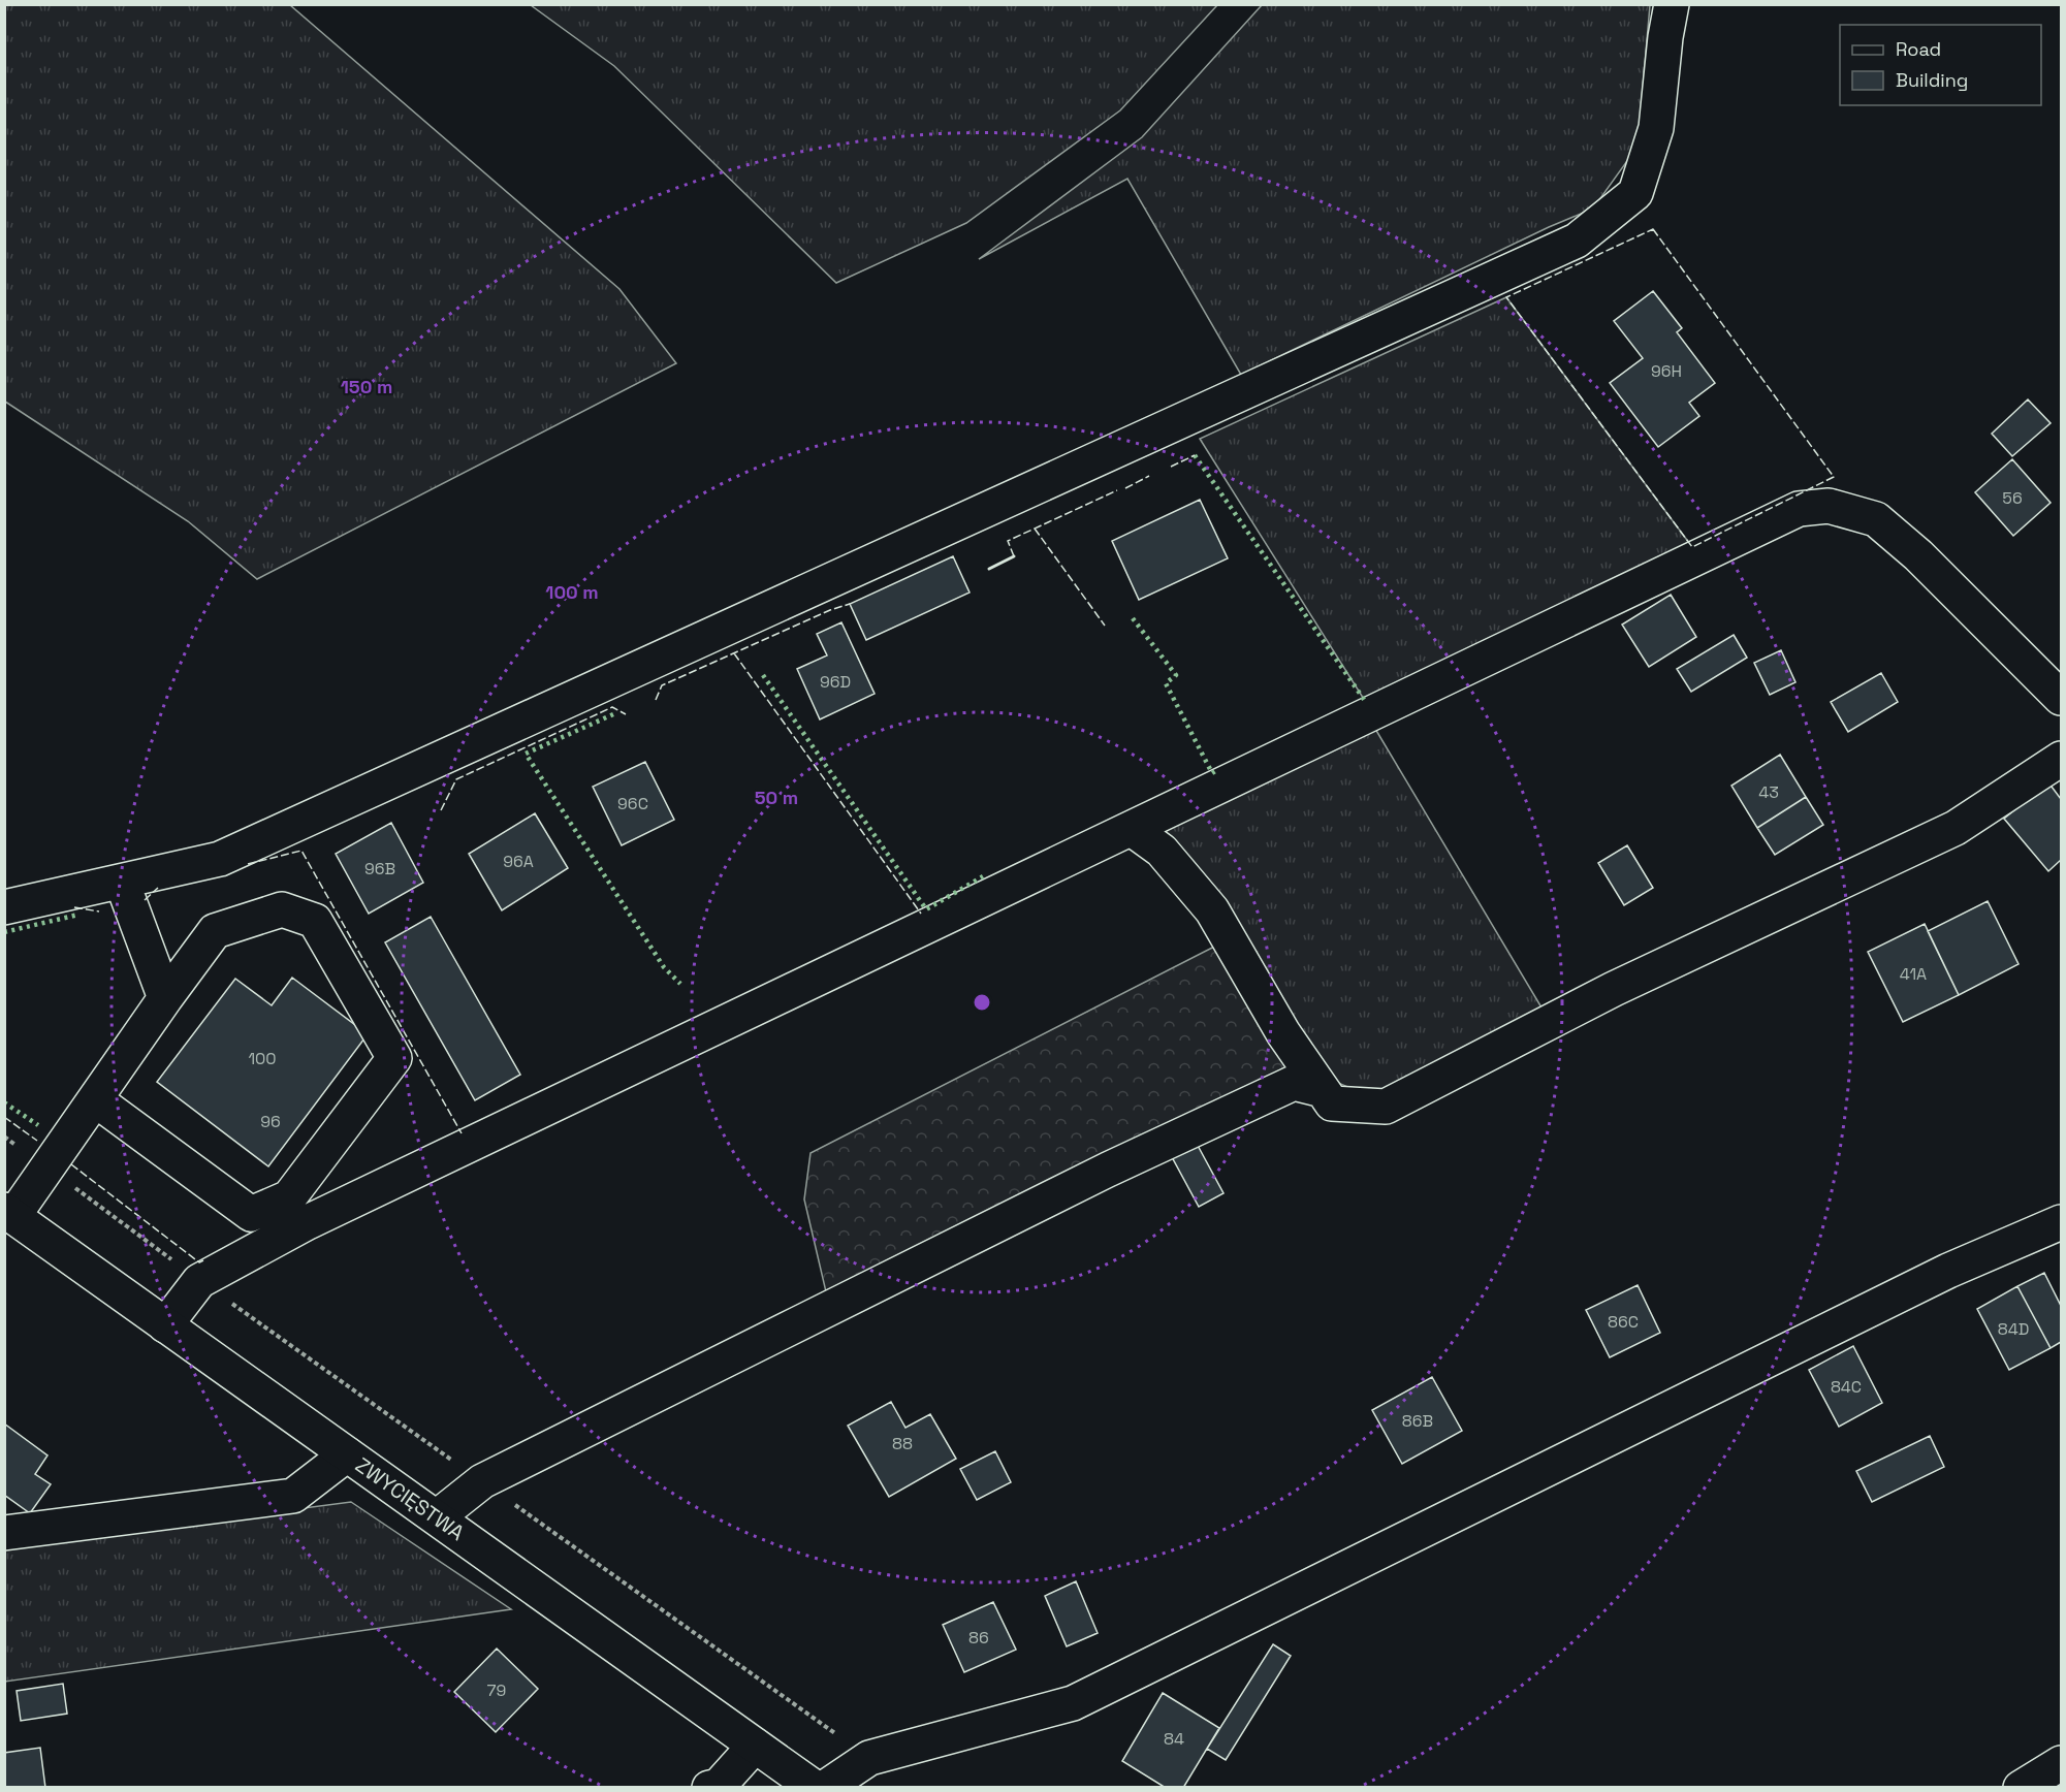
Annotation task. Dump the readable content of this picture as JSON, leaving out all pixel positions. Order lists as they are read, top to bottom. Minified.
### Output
{"streets":{"street":["ZWYCIĘSTWA"]},"house_numbers":["96H","56","96D","43","96C","96A","96B","41A","100","96","86C","84D","84C","86B","88","86","79","84"],"legend":["Road","Building"],"rings":["150 m","100 m","50 m"]}
